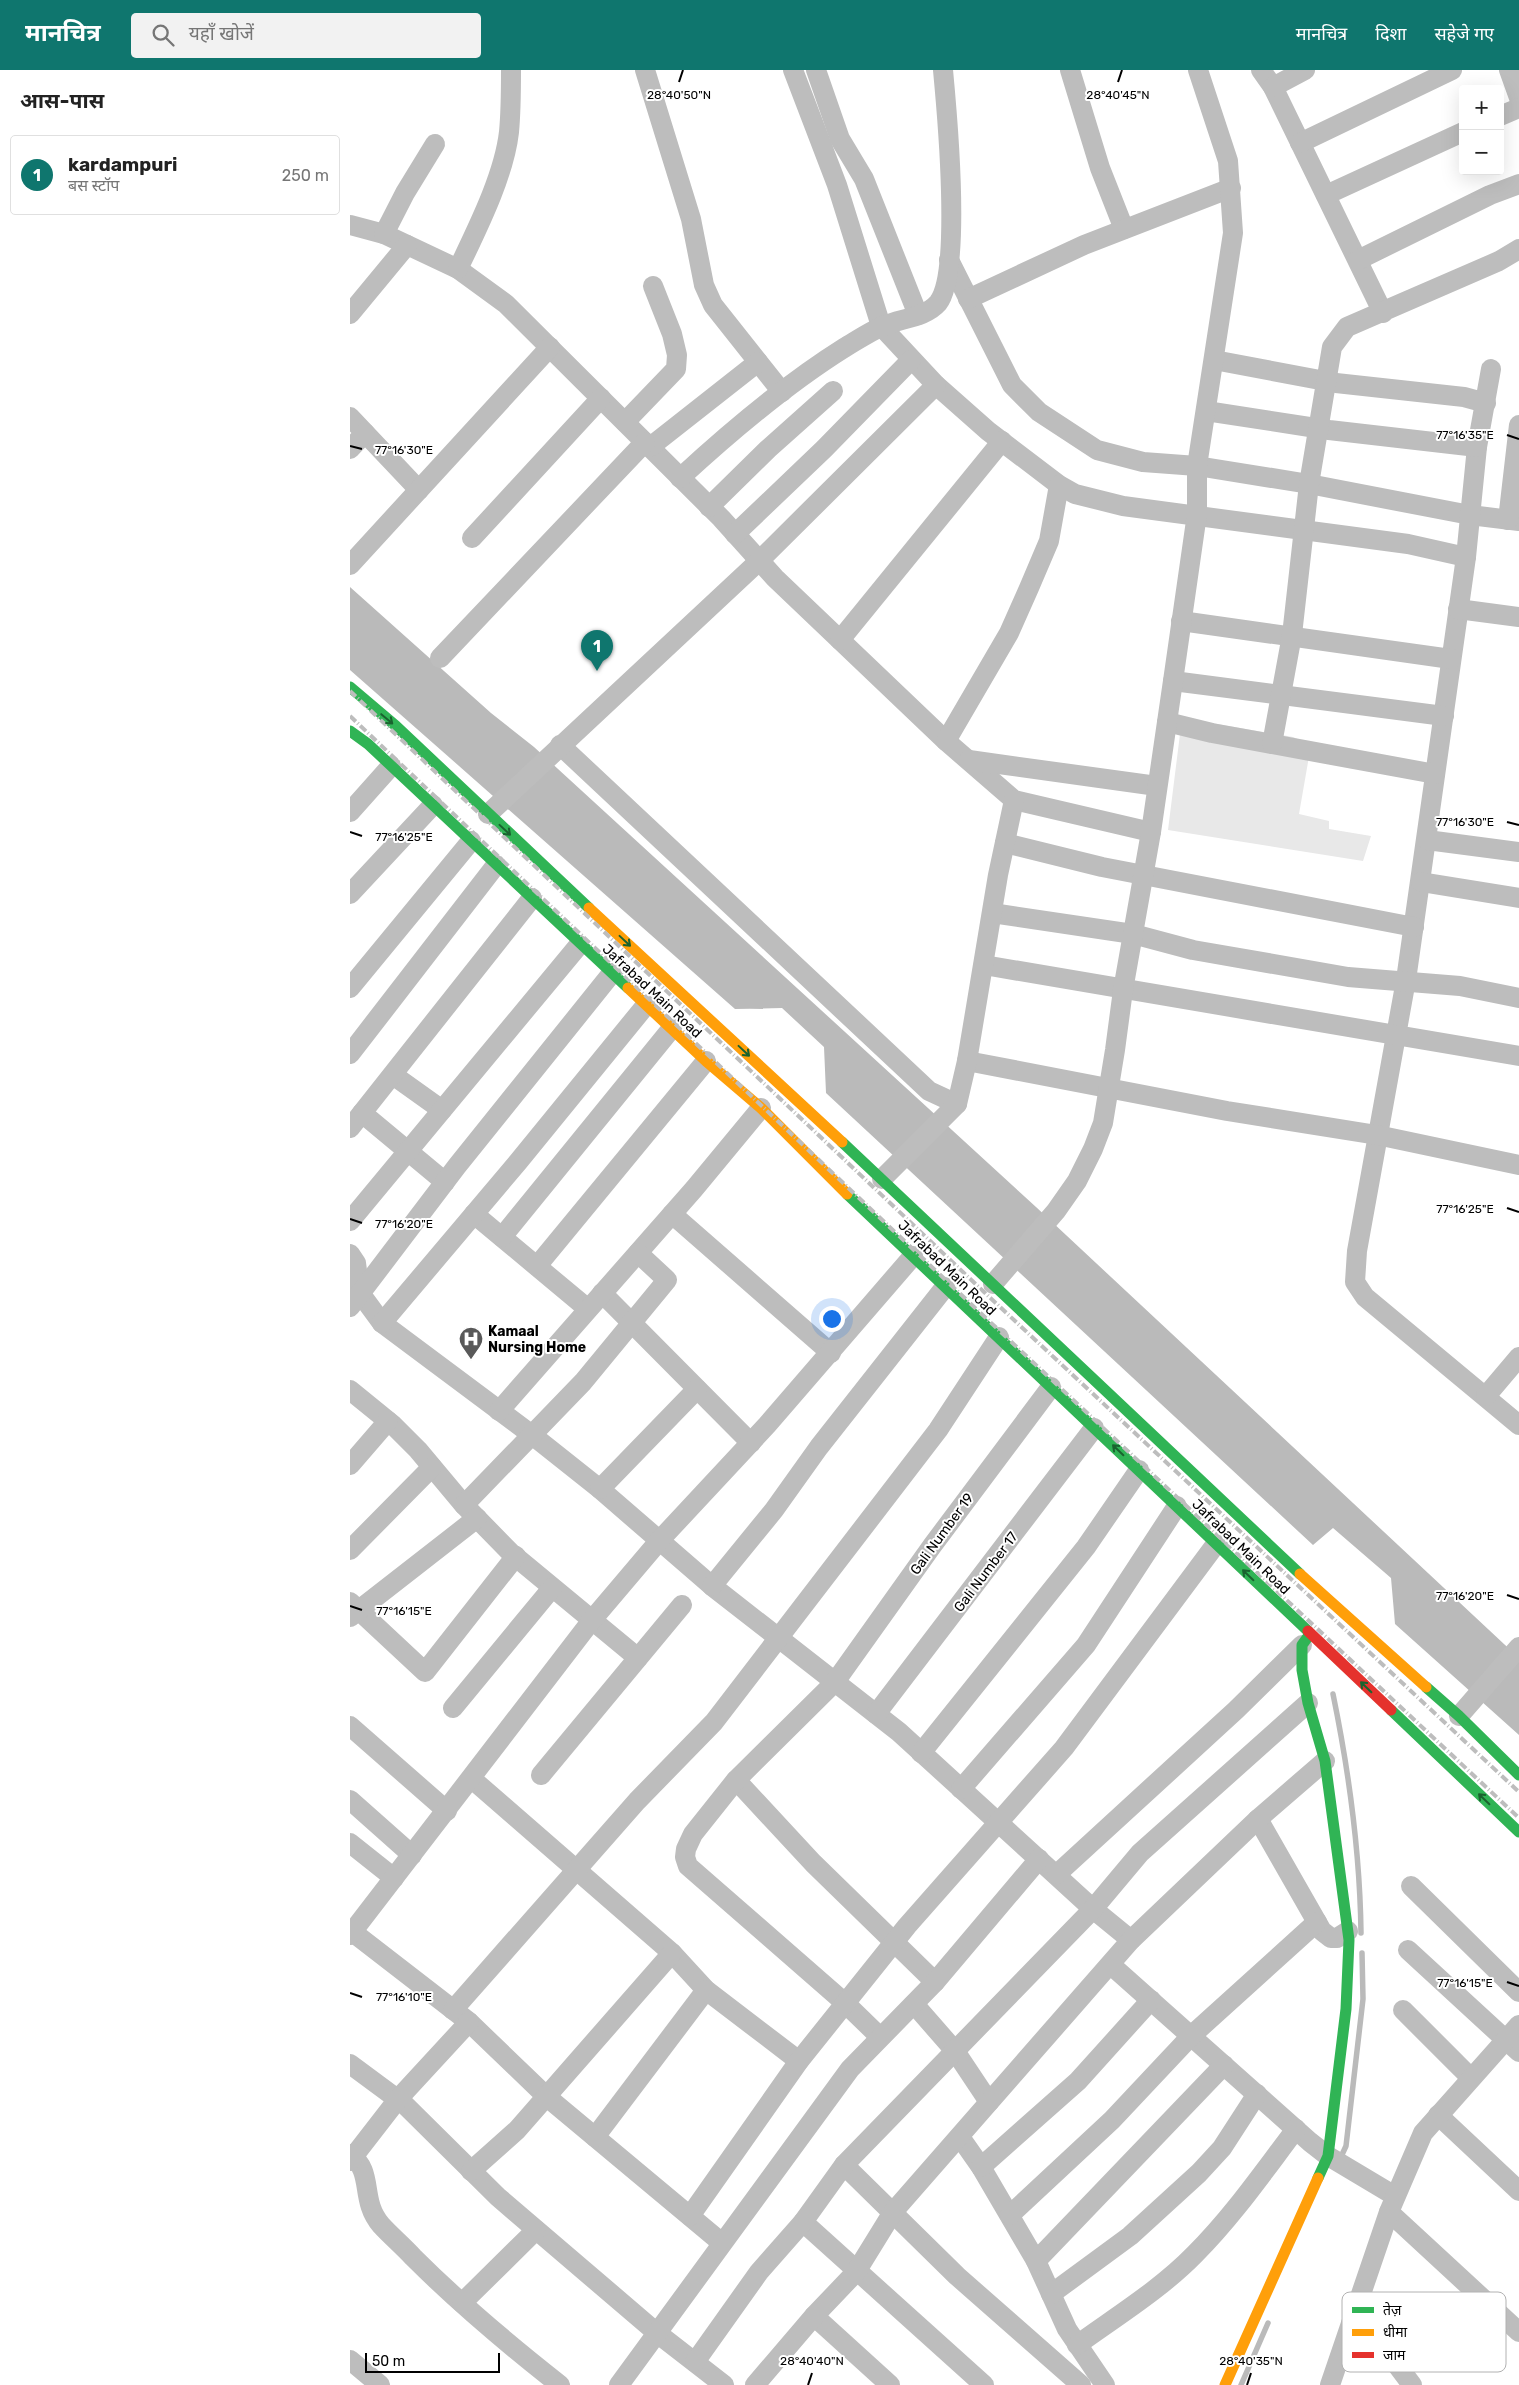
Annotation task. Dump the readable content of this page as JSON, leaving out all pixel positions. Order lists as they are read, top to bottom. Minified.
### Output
{"streets":{"main road":["Jafrabad Main Road"],"street":["Gali Number 19","Gali Number 17"]},"crossings":[["Jafrabad Main Road","Gali Number 19"],["Jafrabad Main Road","Gali Number 17"]],"places":{"hospital":["Kamaal Nursing Home"]},"legend":["तेज़","धीमा","जाम"],"scale_bar":"50 m","page":{"header":"मानचित्र","search":"यहाँ खोजें","nav":["मानचित्र","दिशा","सहेजे गए"],"heading":"आस-पास","map_buttons":["+","−"],"list":[{"mark":"1","name":"kardampuri","note":"बस स्टॉप","value":"250 m"}],"pins":"1","scale":"50 m"},"coordinates":["28°40'50\"N","28°40'45\"N","77°16'35\"E","77°16'30\"E","77°16'25\"E","77°16'20\"E","77°16'15\"E","77°16'10\"E","28°40'40\"N","28°40'35\"N"]}
